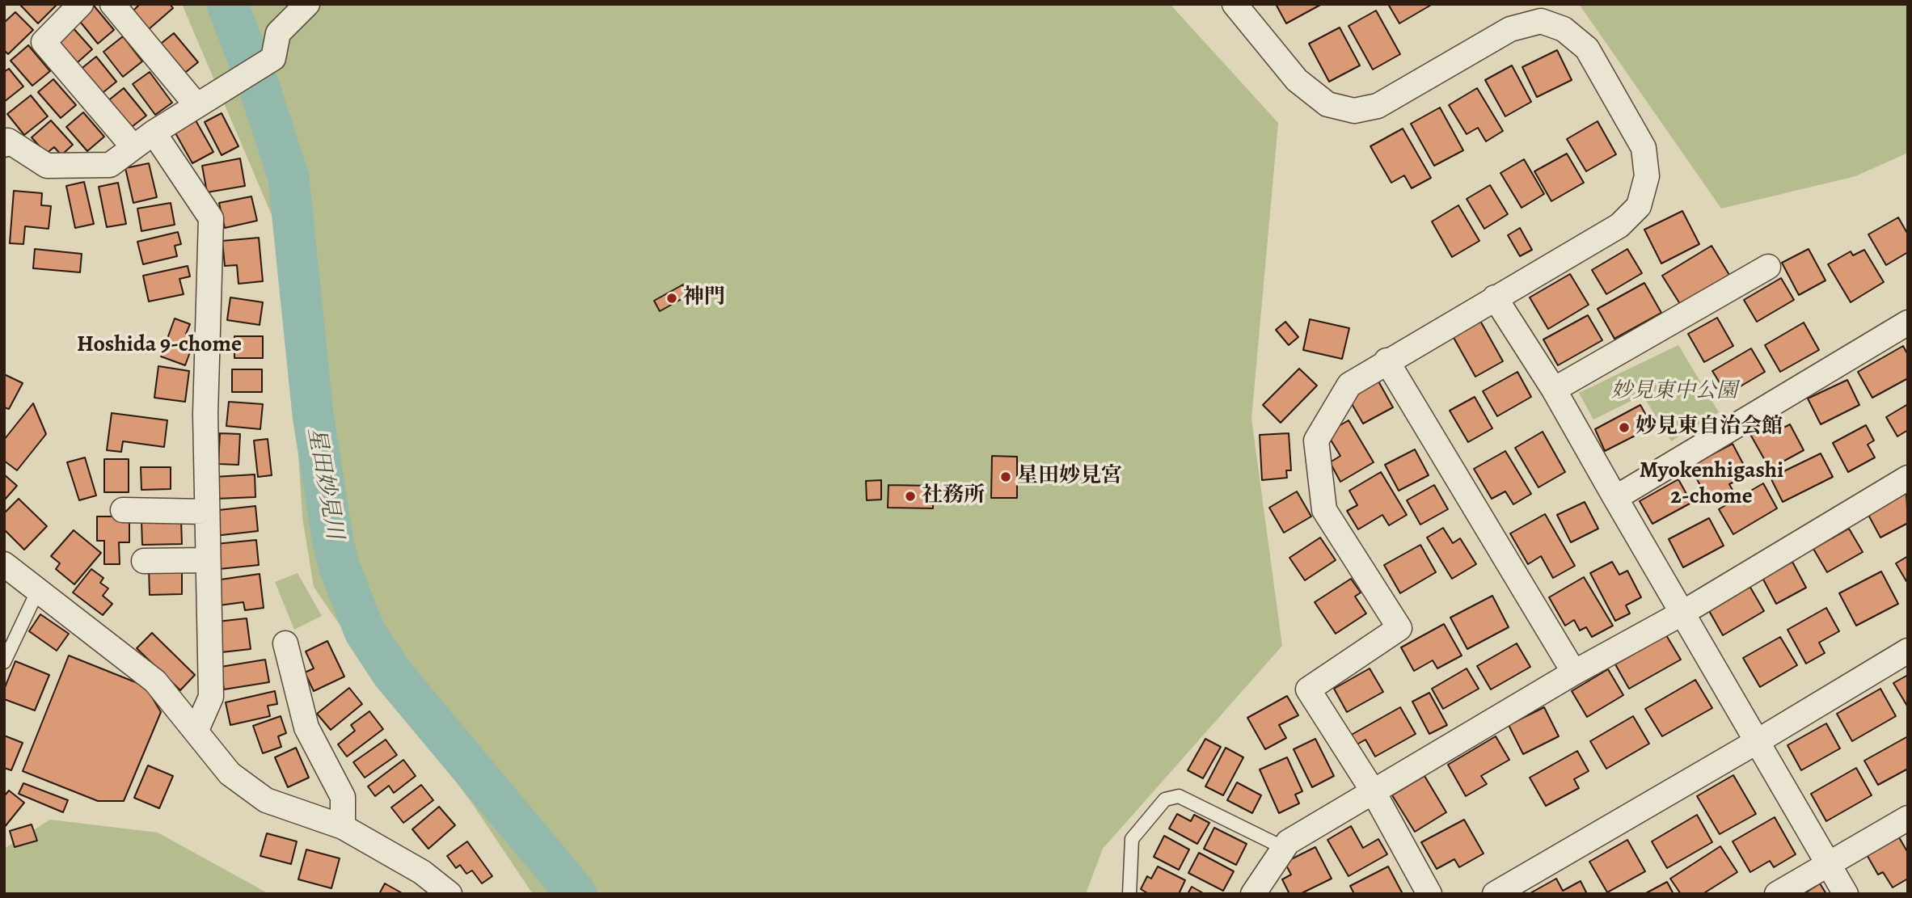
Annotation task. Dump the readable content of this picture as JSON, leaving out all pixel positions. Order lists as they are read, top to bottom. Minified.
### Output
{"districts":["Hoshida 9-chome","Myokenhigashi 2-chome"],"water":["星田妙見川"],"parks":["妙見東中公園"],"places":["神門","妙見東自治会館","星田妙見宮","社務所"]}
